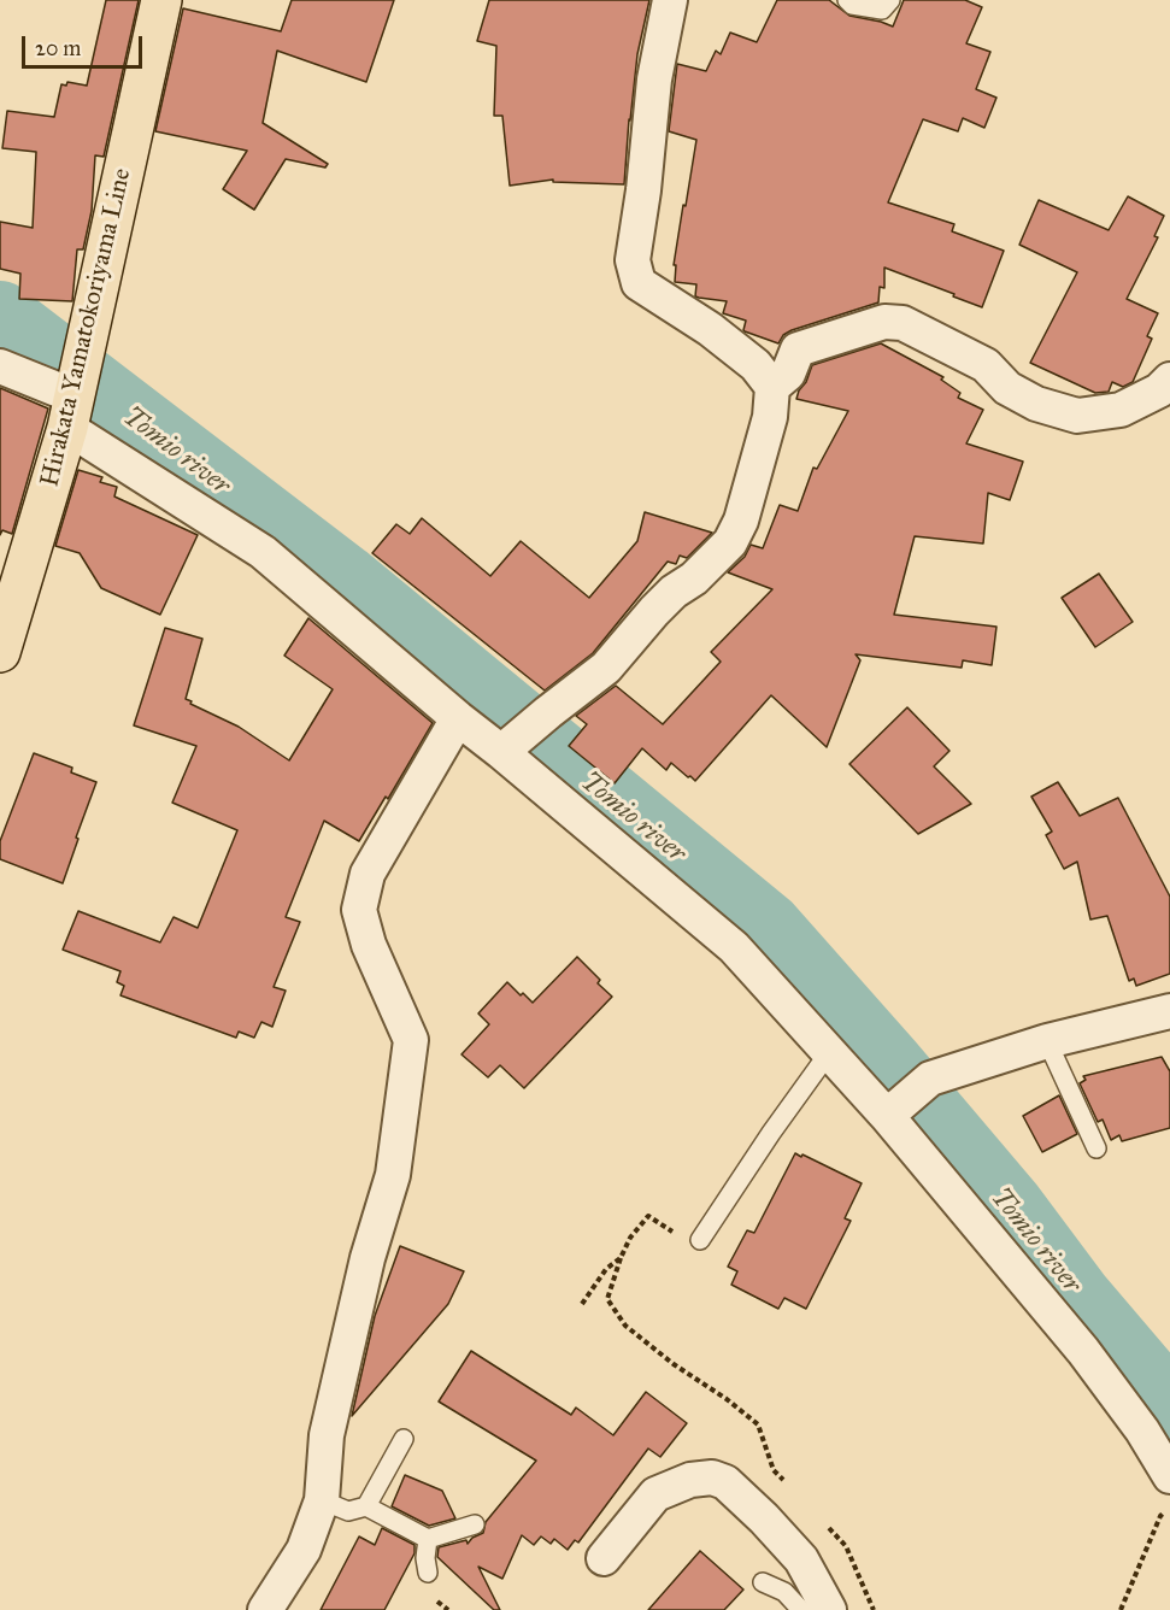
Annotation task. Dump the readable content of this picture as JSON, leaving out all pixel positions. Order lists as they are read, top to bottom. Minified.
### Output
{"streets":{"main road":["Hirakata Yamatokoriyama Line"]},"water":["Tomio river"],"scale_bar":"20 m"}
